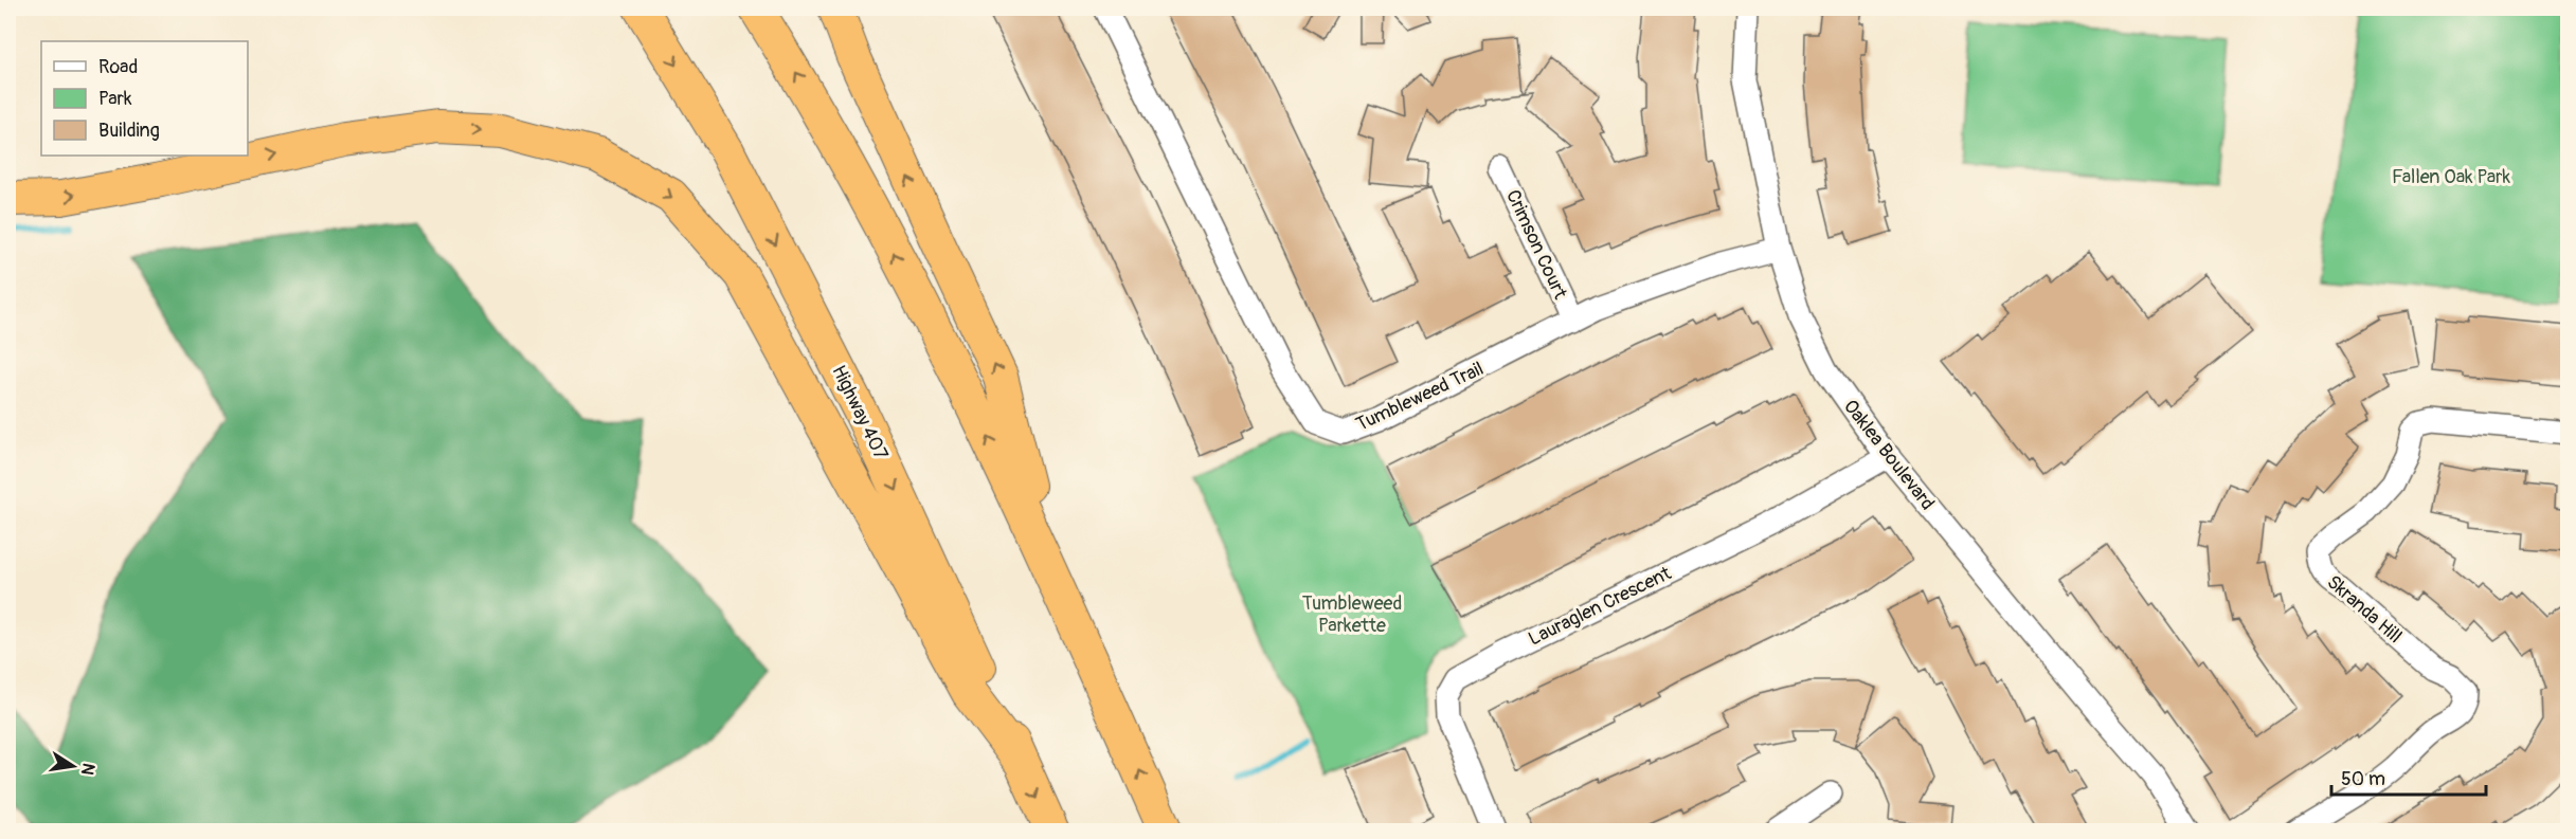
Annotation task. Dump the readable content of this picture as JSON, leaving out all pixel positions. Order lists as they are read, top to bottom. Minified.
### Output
{"streets":{"highway":["Highway 407"],"street":["Crimson Court","Tumbleweed Trail","Oaklea Boulevard","Lauraglen Crescent","Skranda Hill"]},"crossings":[["Crimson Court","Tumbleweed Trail"],["Tumbleweed Trail","Oaklea Boulevard"],["Oaklea Boulevard","Lauraglen Crescent"]],"parks":["Fallen Oak Park","Tumbleweed Parkette"],"legend":["Road","Park","Building"],"scale_bar":"50 m","north":"right"}
